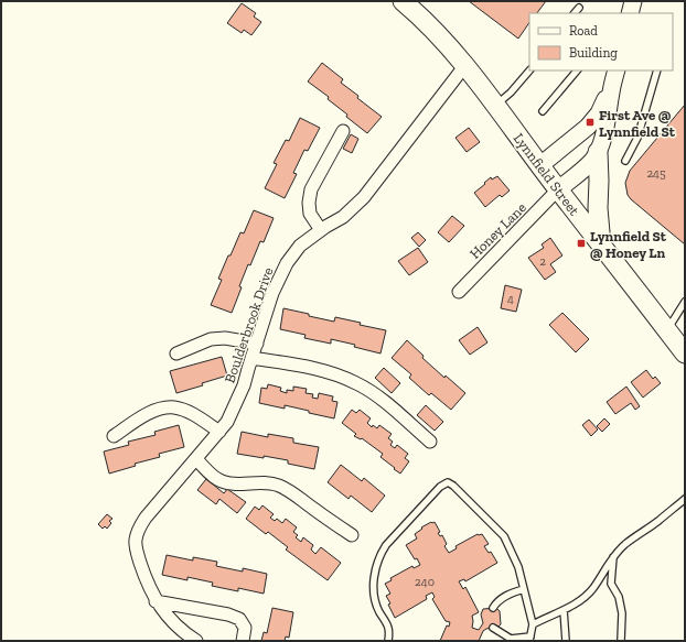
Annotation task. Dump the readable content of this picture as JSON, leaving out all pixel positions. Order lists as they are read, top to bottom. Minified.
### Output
{"streets":{"main road":["Lynnfield Street"],"street":["Honey Lane","Boulderbrook Drive"]},"crossings":[["Lynnfield Street","Honey Lane"],["Lynnfield Street","Boulderbrook Drive"]],"places":{"transit":["First Ave @ Lynnfield St","Lynnfield St @ Honey Ln"]},"house_numbers":["245","2","4","240"],"legend":["Road","Building"]}
